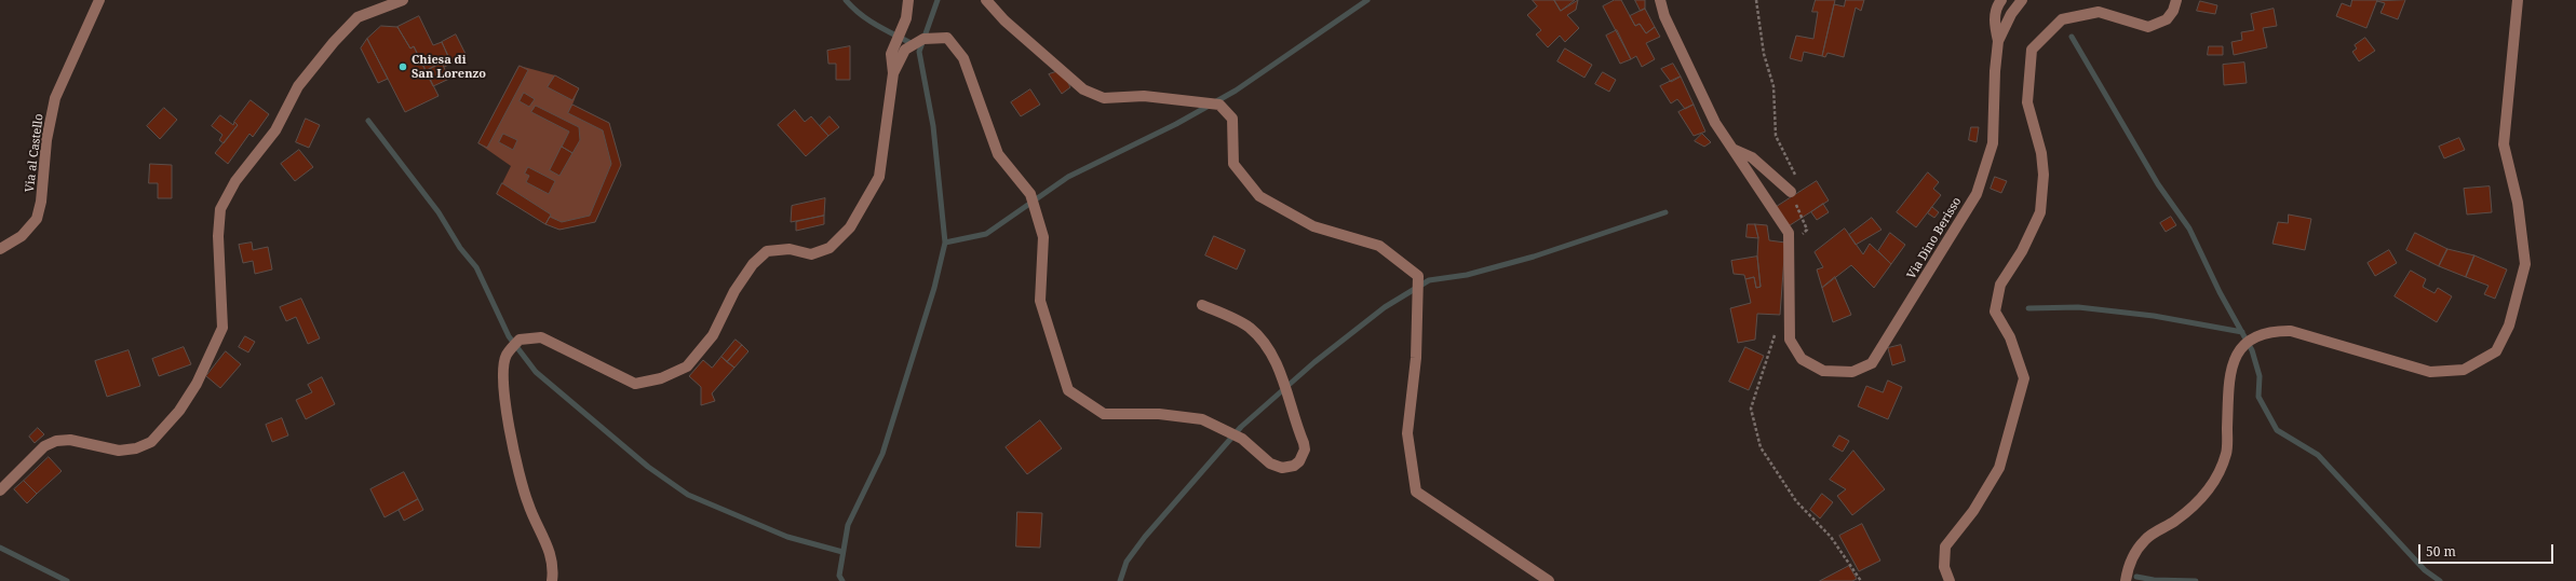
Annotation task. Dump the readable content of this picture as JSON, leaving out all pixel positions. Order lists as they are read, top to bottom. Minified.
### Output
{"streets":{"street":["Via al Castello","Via Dino Berisso"]},"places":["Chiesa di San Lorenzo"],"scale_bar":"50 m"}
